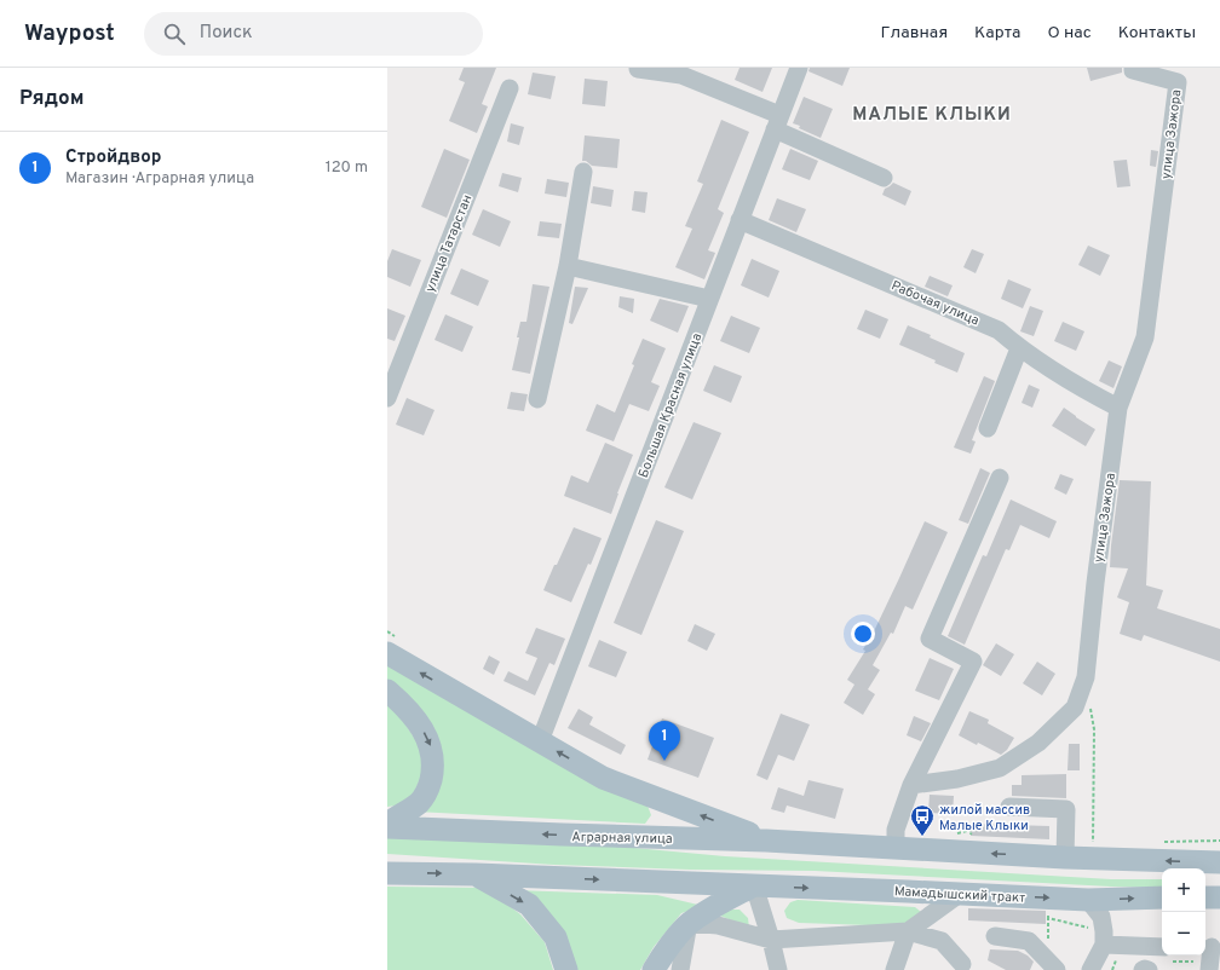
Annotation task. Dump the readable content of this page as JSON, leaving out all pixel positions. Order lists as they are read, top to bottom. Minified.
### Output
{"streets":{"main road":["Аграрная улица","Мамадышский тракт"],"street":["улица Зажора","улица Татарстан","Рабочая улица","Большая Красная улица"]},"crossings":[["улица Зажора","Рабочая улица"],["Рабочая улица","Большая Красная улица"]],"districts":["МАЛЫЕ КЛЫКИ"],"places":{"bus stop":["жилой массив Малые Клыки"]},"page":{"header":"Waypost","search":"Поиск","nav":["Главная","Карта","О нас","Контакты"],"heading":"Рядом","list":[{"mark":"1","name":"Стройдвор","note":"Магазин · Аграрная улица","value":"120 m"}],"pins":"1","map_buttons":["+","−"]}}
